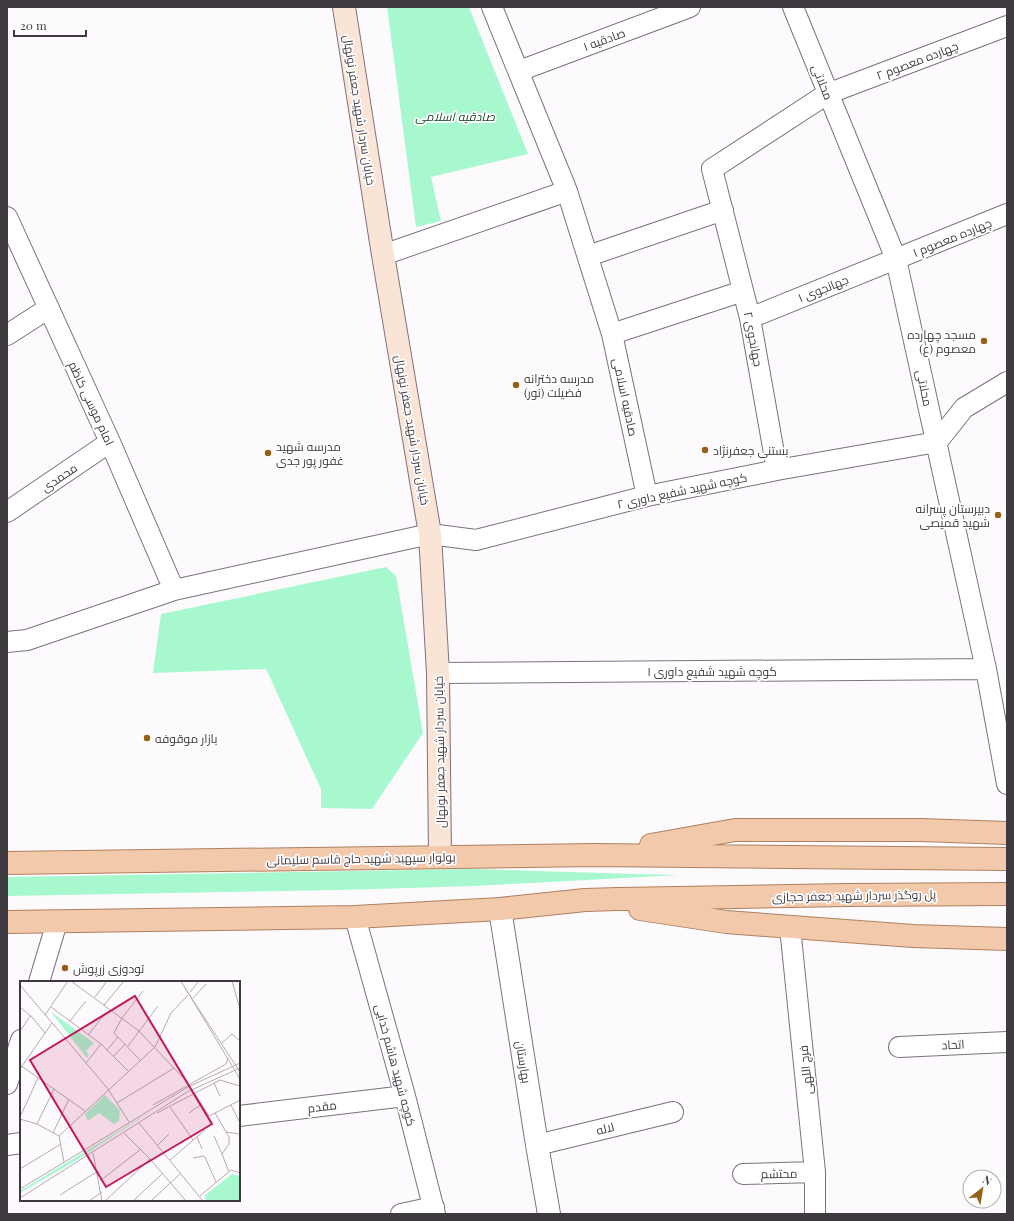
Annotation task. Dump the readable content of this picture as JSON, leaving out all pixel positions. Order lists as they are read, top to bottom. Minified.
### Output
{"streets":{"main road":["خیابان سردار شهید جعفر نونهال","بولوار سپهبد شهید حاج قاسم سلیمانی","پل روگذر سردار شهید جعفر حجازی"],"street":["صادقیه ۱","چهارده معصوم ۲","محلاتی","چهارده معصوم ۱","جهانجوی ۱","جهانجوی ۲","صادقیه اسلامی","امام موسی کاظم","محمدی","کوچه شهید شفیع داوری ۲","کوچه شهید شفیع داوری ۱","اتحاد","بهارستان","کوچه شهید هاشم خدایی","فرج اللهی","مقدم","لاله","محتشم"]},"crossings":[["صادقیه ۱","صادقیه اسلامی"],["چهارده معصوم ۲","محلاتی"],["چهارده معصوم ۲","جهانجوی ۲"],["محلاتی","چهارده معصوم ۱"],["محلاتی","جهانجوی ۱"],["محلاتی","جهانجوی ۲"],["محلاتی","کوچه شهید شفیع داوری ۲"],["محلاتی","کوچه شهید شفیع داوری ۱"],["خیابان سردار شهید جعفر نونهال","کوچه شهید شفیع داوری ۲"],["خیابان سردار شهید جعفر نونهال","کوچه شهید شفیع داوری ۱"],["خیابان سردار شهید جعفر نونهال","بولوار سپهبد شهید حاج قاسم سلیمانی"],["چهارده معصوم ۱","جهانجوی ۱"],["جهانجوی ۱","جهانجوی ۲"],["جهانجوی ۲","کوچه شهید شفیع داوری ۲"],["صادقیه اسلامی","کوچه شهید شفیع داوری ۲"],["امام موسی کاظم","محمدی"],["بهارستان","لاله"],["کوچه شهید هاشم خدایی","مقدم"],["فرج اللهی","محتشم"]],"parks":["صادقیه اسلامی"],"places":["مسجد چهارده معصوم (ع)","مدرسه دخترانه فضیلت (نور)","بستنی جعفرنژاد","مدرسه شهید غفور پور جدی","دبیرستان پسرانه شهید قمیصی","بازار موقوفه","تودوزی زرپوش"],"scale_bar":"20 m","north":"top right"}
